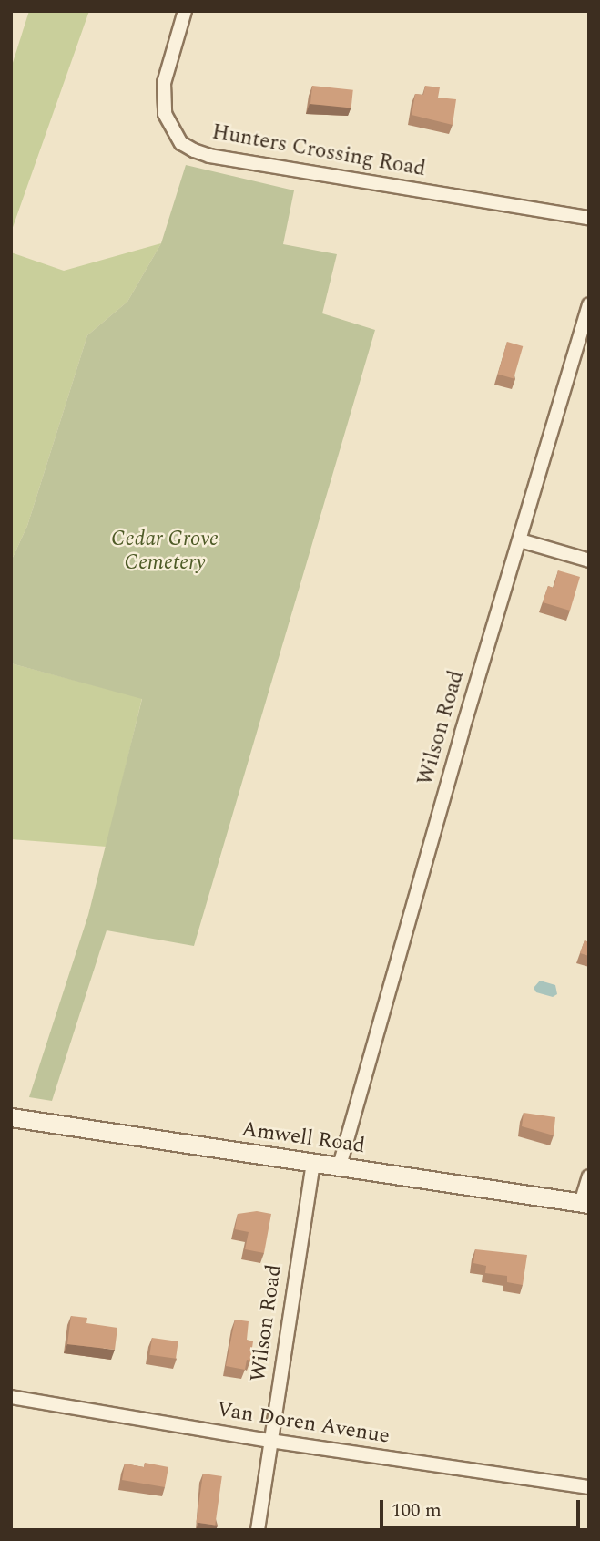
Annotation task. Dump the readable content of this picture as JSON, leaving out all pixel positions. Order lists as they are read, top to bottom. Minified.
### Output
{"streets":{"main road":["Amwell Road"],"street":["Hunters Crossing Road","Wilson Road","Van Doren Avenue"]},"crossings":[["Wilson Road","Amwell Road"],["Wilson Road","Van Doren Avenue"]],"parks":["Cedar Grove Cemetery"],"scale_bar":"100 m"}
